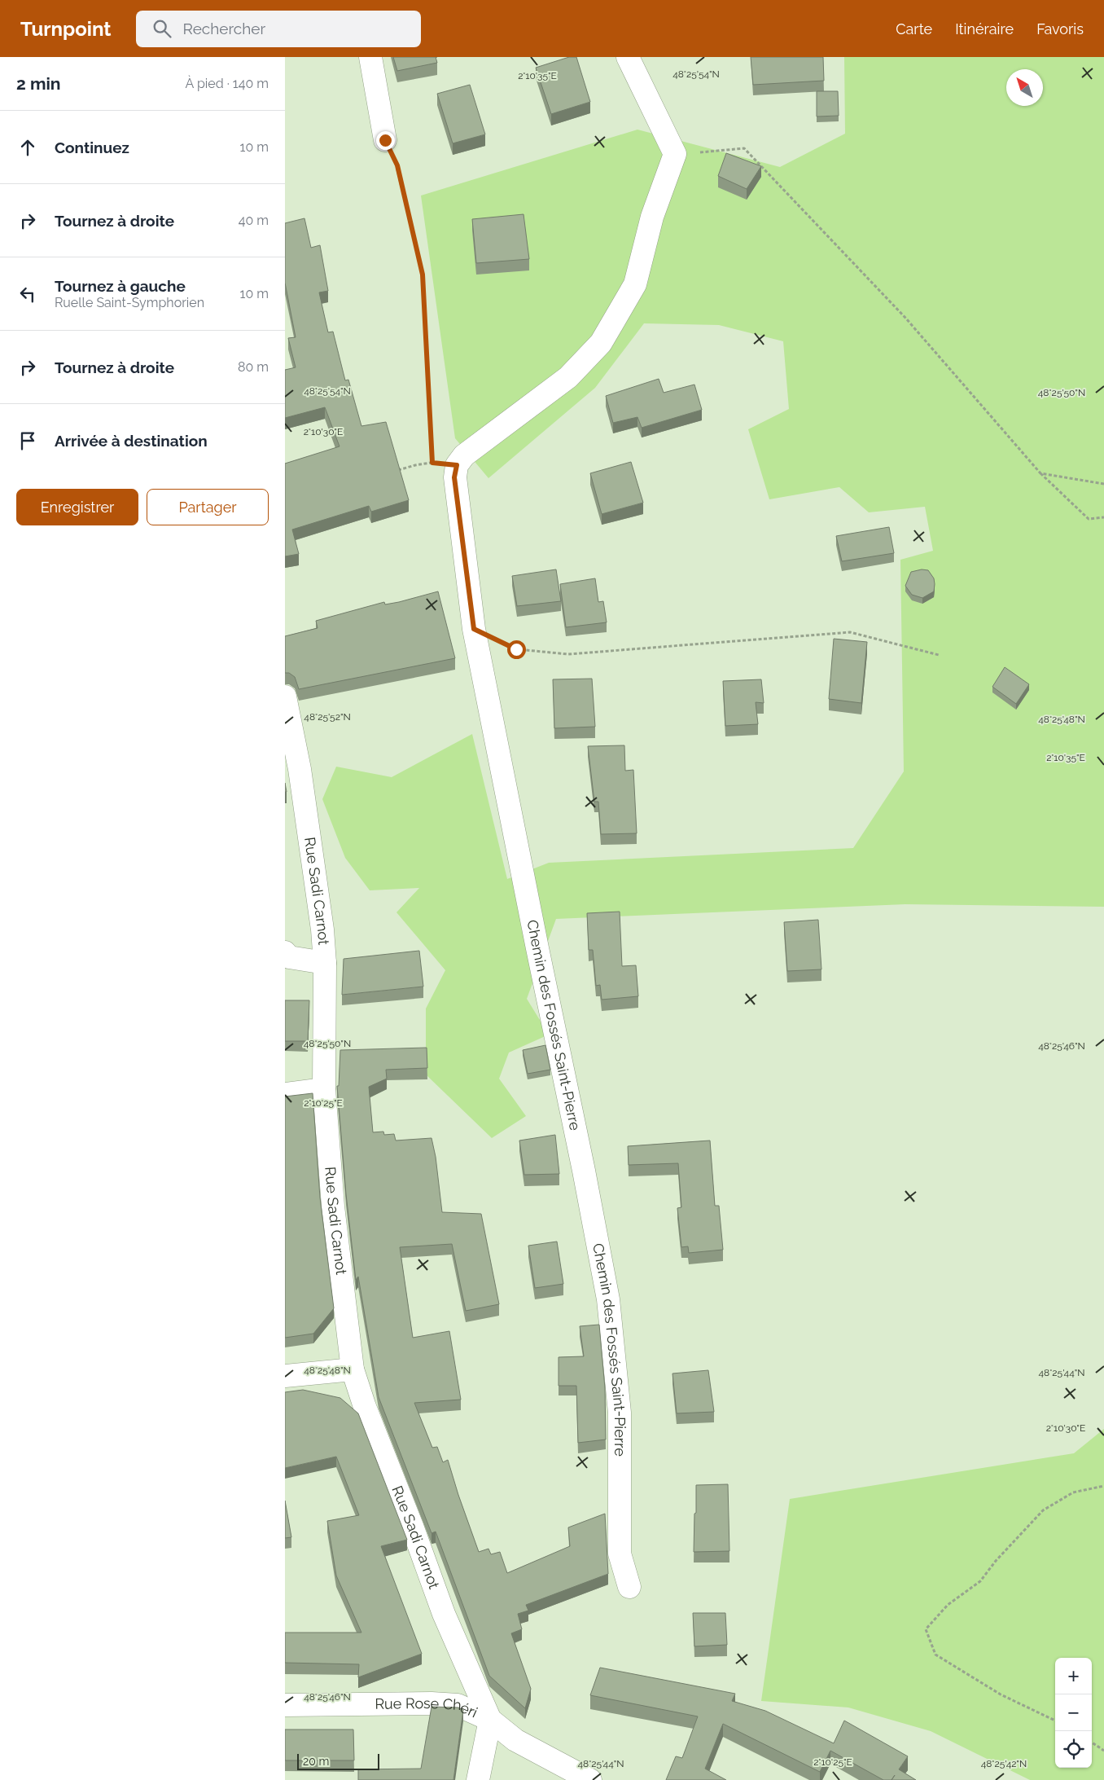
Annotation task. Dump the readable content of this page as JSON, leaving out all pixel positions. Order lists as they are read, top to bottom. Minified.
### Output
{"streets":{"street":["Rue Sadi Carnot","Chemin des Fossés Saint-Pierre","Rue Rose Chéri"]},"crossings":[["Rue Sadi Carnot","Rue Rose Chéri"]],"scale_bar":"20 m","north":"top left","page":{"header":"Turnpoint","search":"Rechercher","nav":["Carte","Itinéraire","Favoris"],"heading":["2 min","À pied · 140 m"],"list":[["Continuez","10 m"],["Tournez à droite","40 m"],["Tournez à gauche","Ruelle Saint-Symphorien","10 m"],["Tournez à droite","80 m"],"Arrivée à destination"],"buttons":["Enregistrer","Partager"],"map_buttons":["+","−"],"scale":"20 m"},"coordinates":["48°25'54\"N","2°10'35\"E","48°25'50\"N","2°10'30\"E","48°25'52\"N","48°25'48\"N","48°25'46\"N","2°10'25\"E","48°25'44\"N","48°25'42\"N"]}
